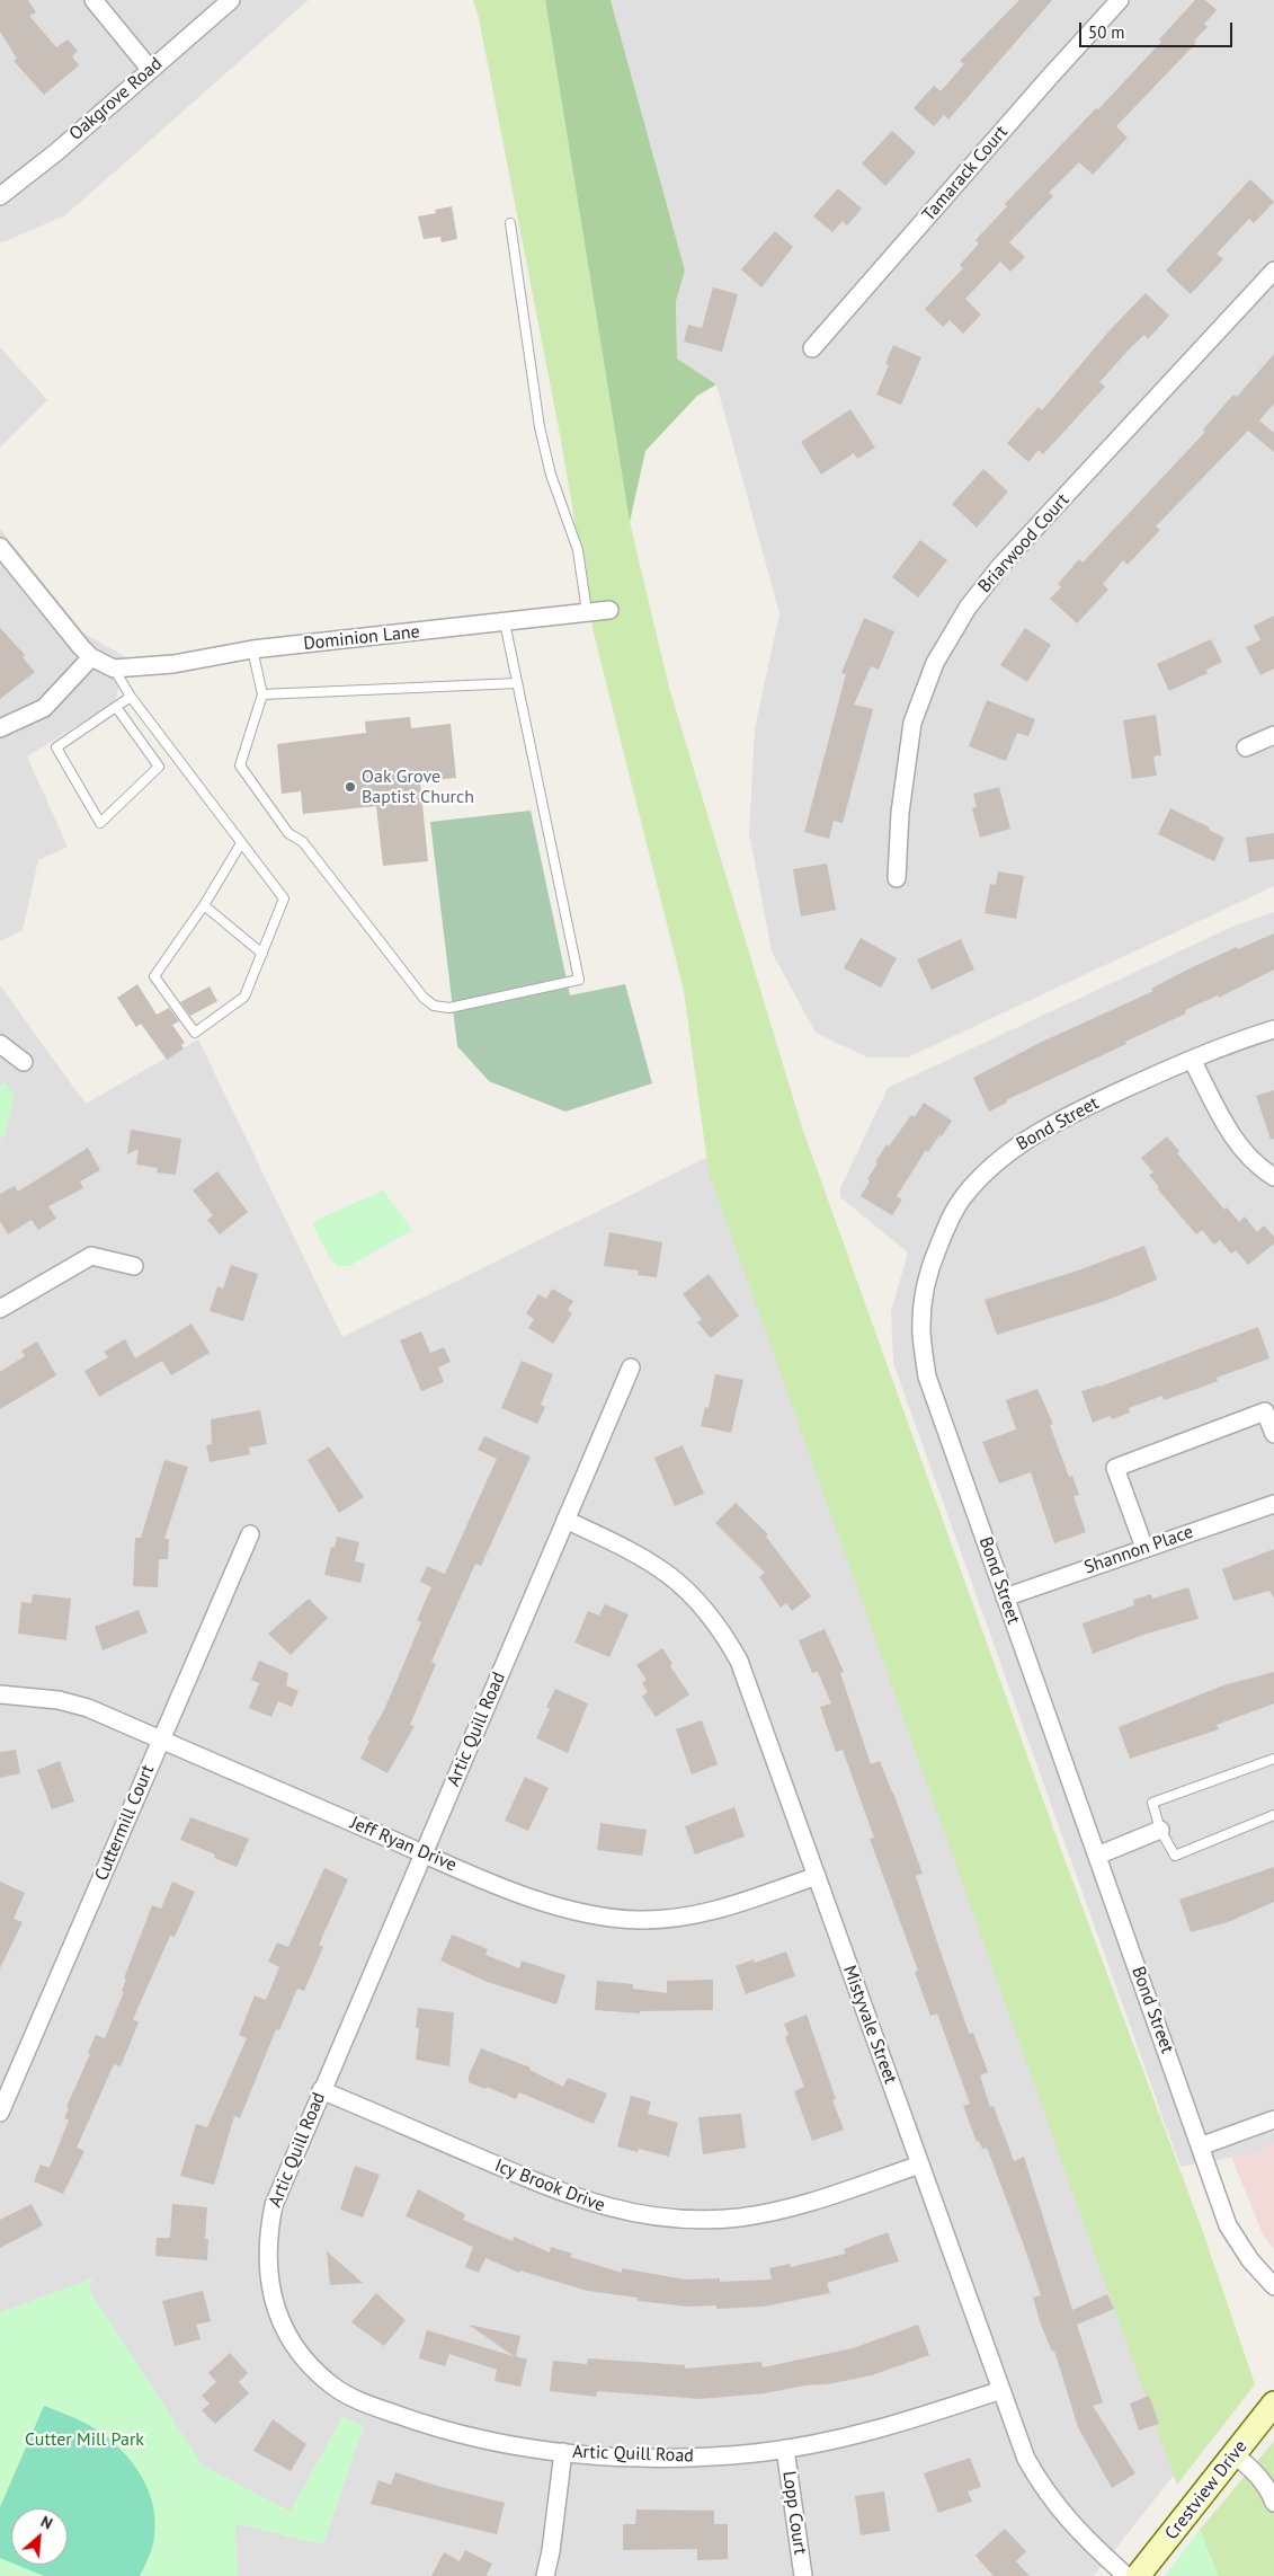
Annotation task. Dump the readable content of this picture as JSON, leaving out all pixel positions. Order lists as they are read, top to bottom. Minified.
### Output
{"streets":{"main road":["Crestview Drive"],"street":["Oakgrove Road","Tamarack Court","Briarwood Court","Dominion Lane","Bond Street","Shannon Place","Artic Quill Road","Cuttermill Court","Jeff Ryan Drive","Mistyvale Street","Icy Brook Drive","Lopp Court"]},"crossings":[["Bond Street","Shannon Place"],["Artic Quill Road","Jeff Ryan Drive"],["Artic Quill Road","Mistyvale Street"],["Artic Quill Road","Icy Brook Drive"],["Artic Quill Road","Lopp Court"],["Cuttermill Court","Jeff Ryan Drive"],["Jeff Ryan Drive","Mistyvale Street"],["Mistyvale Street","Icy Brook Drive"]],"parks":["Cutter Mill Park"],"places":["Oak Grove Baptist Church"],"scale_bar":"50 m","north":"top right"}
